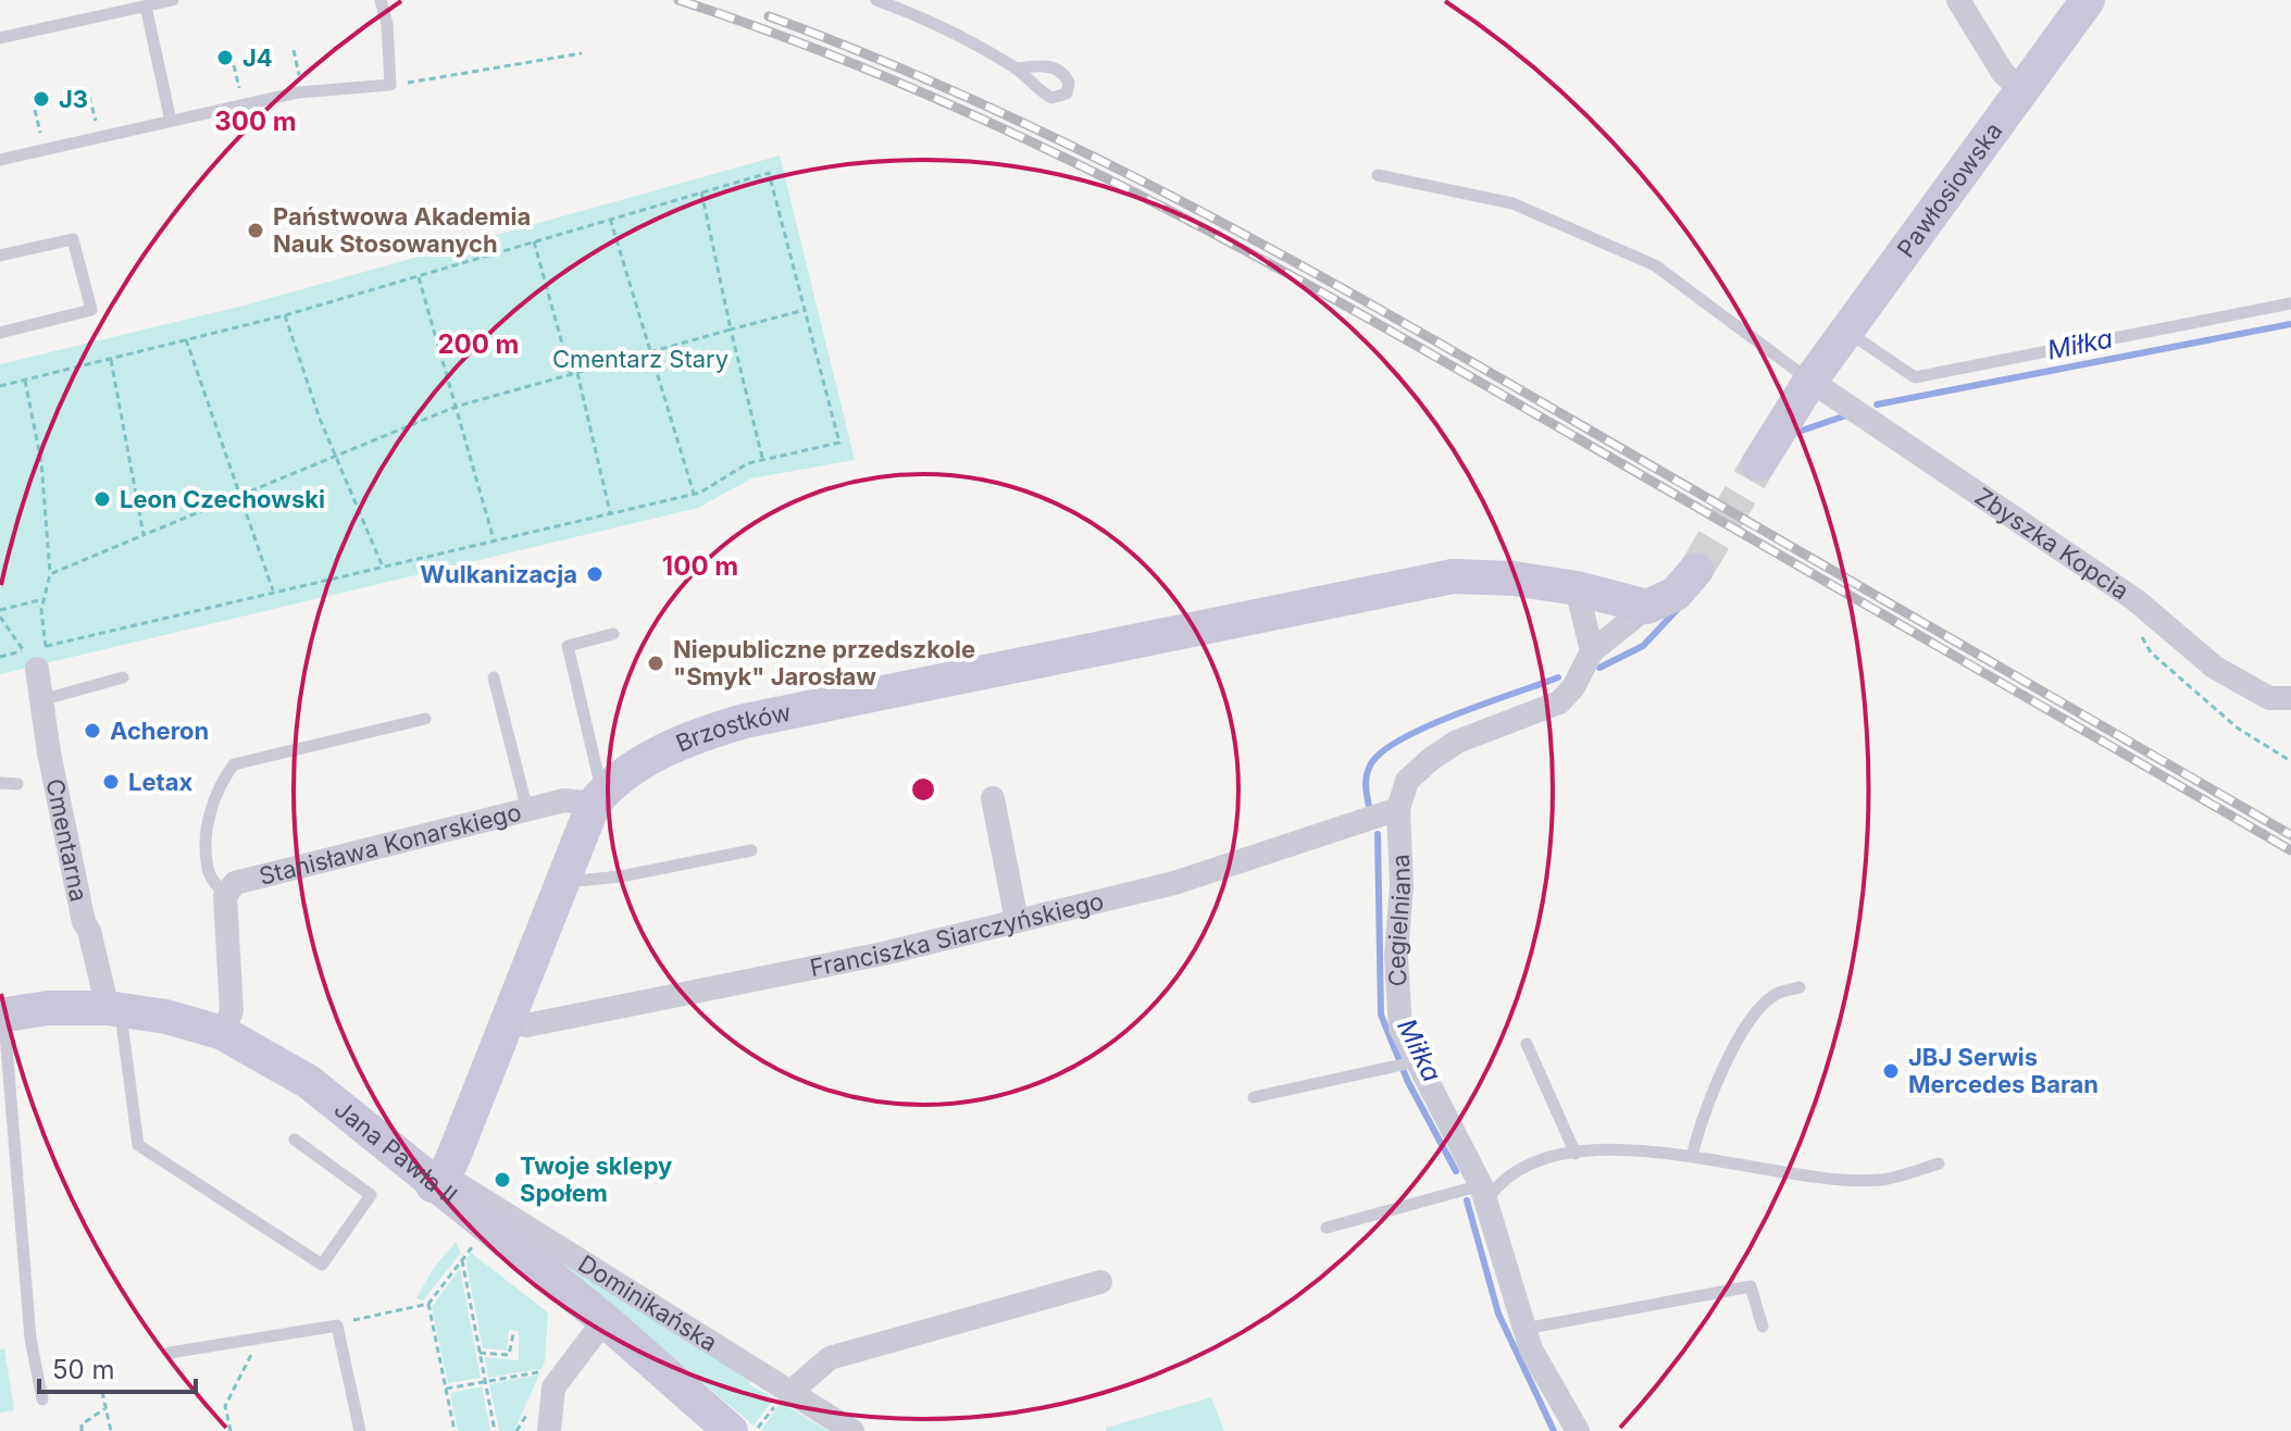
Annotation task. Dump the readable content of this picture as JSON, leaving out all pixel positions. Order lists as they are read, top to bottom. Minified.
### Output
{"streets":{"street":["Pawłosiowska","Zbyszka Kopcia","Brzostków","Cmentarna","Stanisława Konarskiego","Cegielniana","Franciszka Siarczyńskiego","Jana Pawła II","Dominikańska"]},"crossings":[["Pawłosiowska","Zbyszka Kopcia"],["Brzostków","Stanisława Konarskiego"],["Brzostków","Cegielniana"],["Cmentarna","Jana Pawła II"],["Cegielniana","Franciszka Siarczyńskiego"],["Jana Pawła II","Dominikańska"]],"water":["Miłka"],"parks":["Cmentarz Stary"],"places":["J4","J3","Państwowa Akademia Nauk Stosowanych","Leon Czechowski","Wulkanizacja","Niepubliczne przedszkole \"Smyk\" Jarosław","Acheron","Letax","JBJ Serwis Mercedes Baran","Twoje sklepy Społem"],"scale_bar":"50 m","rings":["300 m","200 m","100 m"]}
